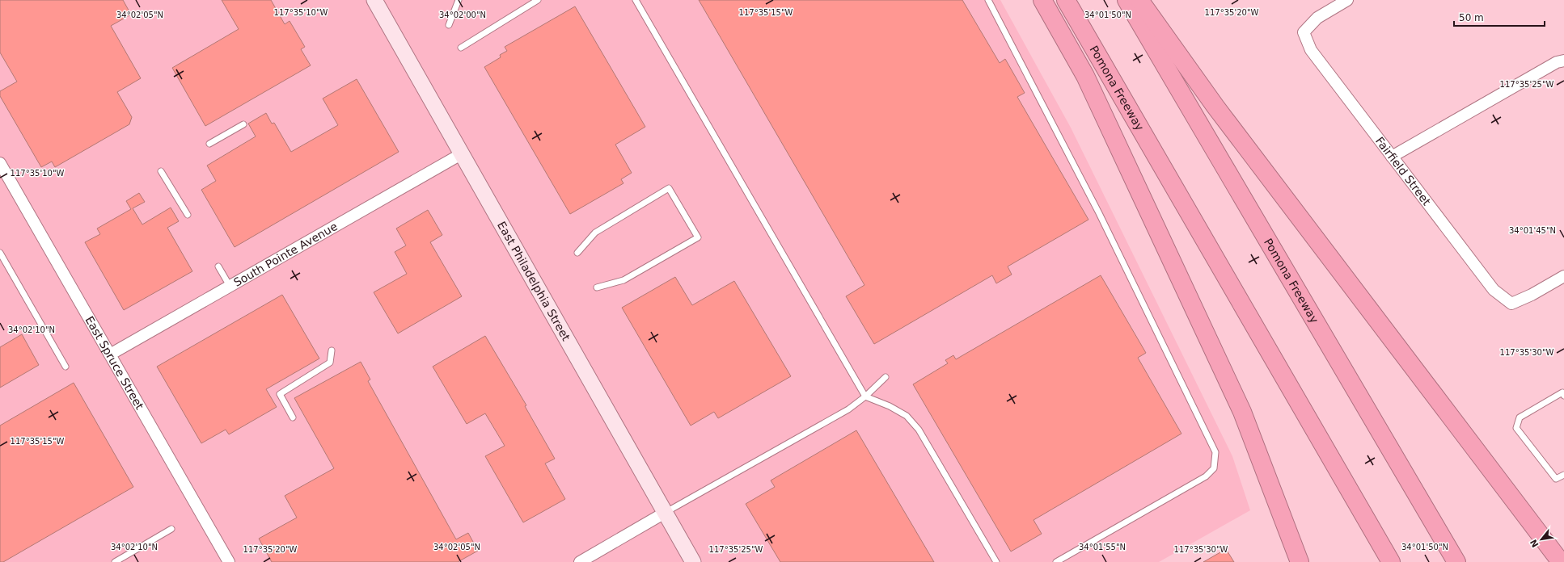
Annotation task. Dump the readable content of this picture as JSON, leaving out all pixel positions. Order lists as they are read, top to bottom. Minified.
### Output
{"streets":{"highway":["Pomona Freeway"],"street":["Fairfield Street","South Pointe Avenue","East Philadelphia Street","East Spruce Street"]},"crossings":[["South Pointe Avenue","East Philadelphia Street"],["South Pointe Avenue","East Spruce Street"]],"scale_bar":"50 m","north":"bottom left","coordinates":["117°35'10\"W","117°35'15\"W","117°35'20\"W","34°02'00\"N","34°01'50\"N","34°02'05\"N","117°35'25\"W","34°01'45\"N","34°02'10\"N","117°35'30\"W","34°01'55\"N"]}
